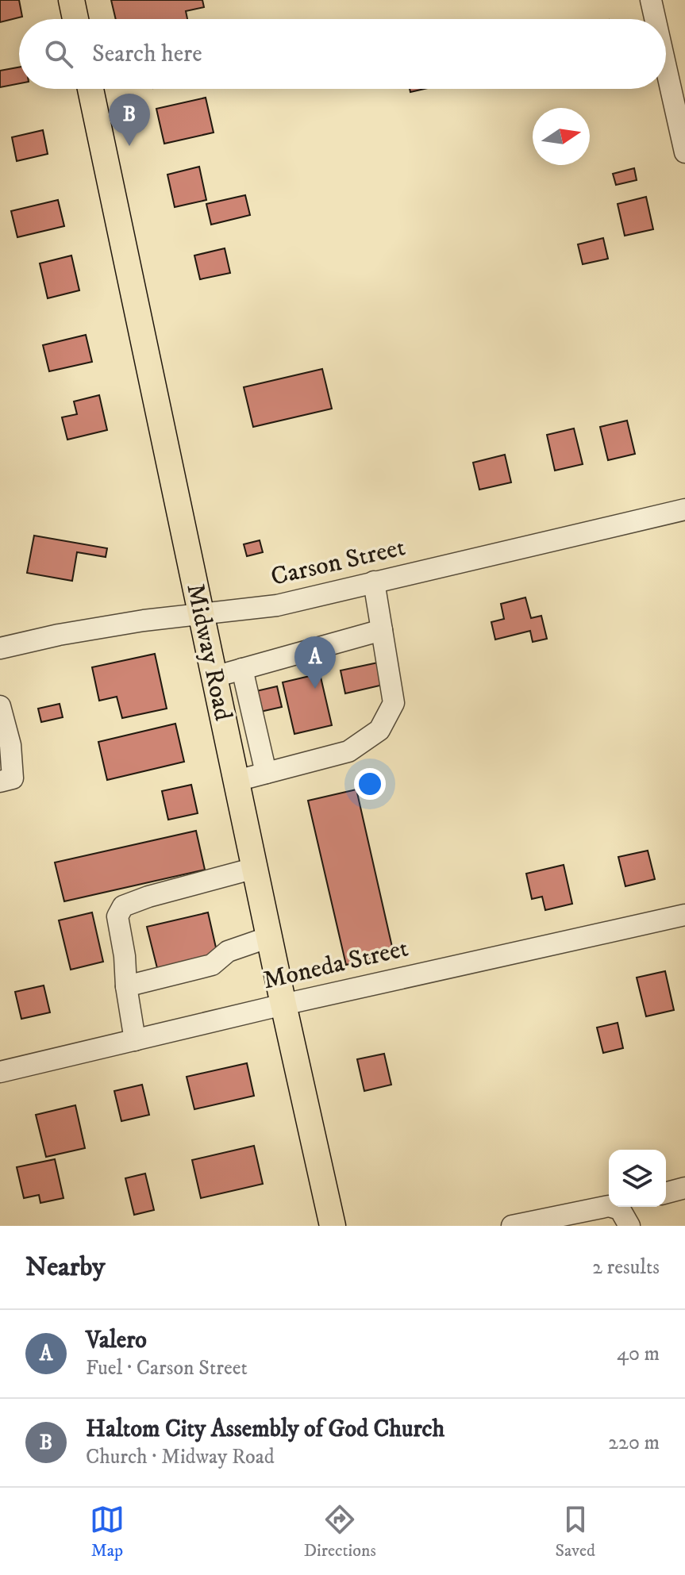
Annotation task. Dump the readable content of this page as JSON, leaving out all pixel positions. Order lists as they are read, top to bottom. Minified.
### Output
{"streets":{"main road":["Midway Road"],"street":["Carson Street","Moneda Street"]},"crossings":[["Carson Street","Midway Road"],["Midway Road","Moneda Street"]],"north":"right","page":{"search":"Search here","pins":["B","A"],"heading":["Nearby","2 results"],"list":[{"mark":"A","name":"Valero","note":"Fuel · Carson Street","value":"40 m"},{"mark":"B","name":"Haltom City Assembly of God Church","note":"Church · Midway Road","value":"220 m"}],"nav":["Map","Directions","Saved"]}}
